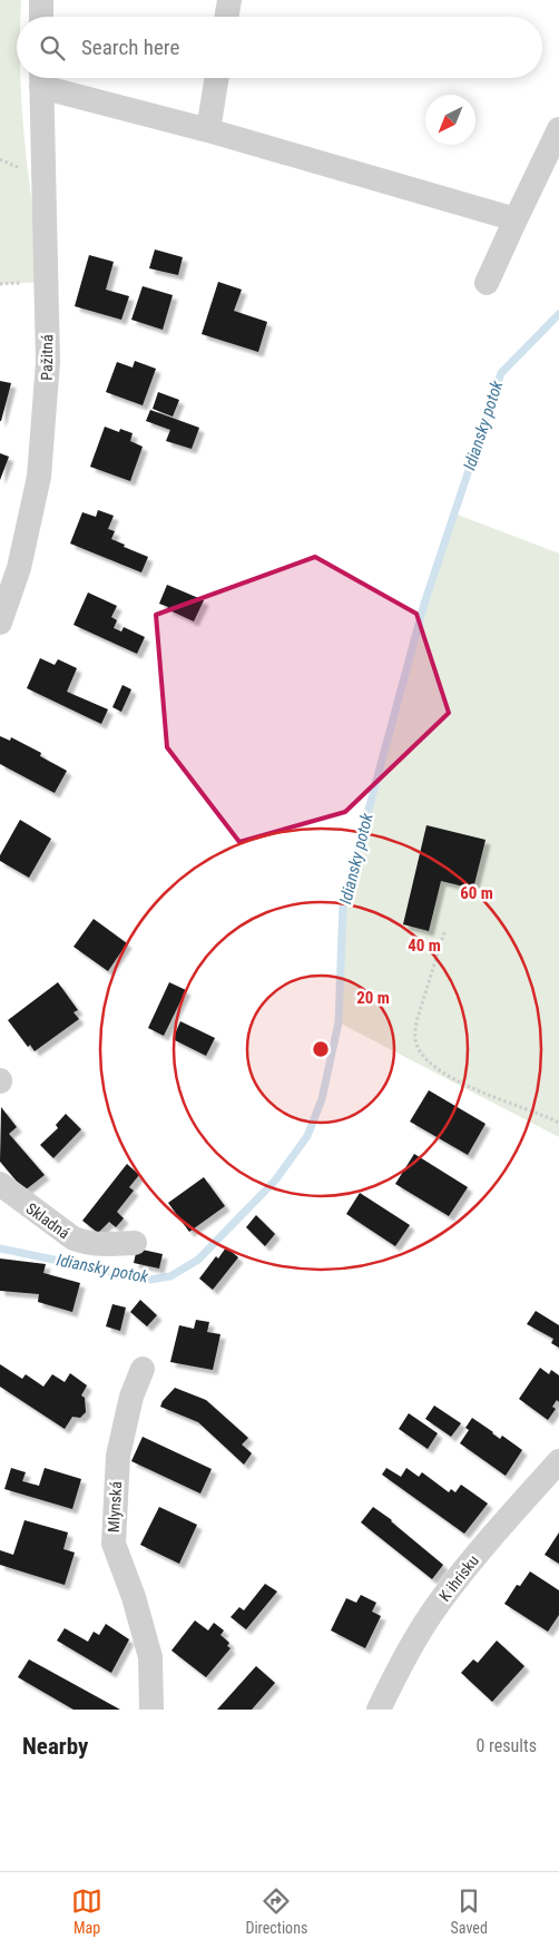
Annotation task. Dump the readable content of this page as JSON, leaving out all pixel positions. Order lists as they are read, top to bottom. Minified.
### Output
{"streets":{"street":["Pažitná","Skladná","Mlynská","K ihrisku"]},"water":["Idiansky potok"],"north":"bottom left","page":{"search":"Search here","heading":["Nearby","0 results"],"nav":["Map","Directions","Saved"]},"rings":["60 m","40 m","20 m"]}
